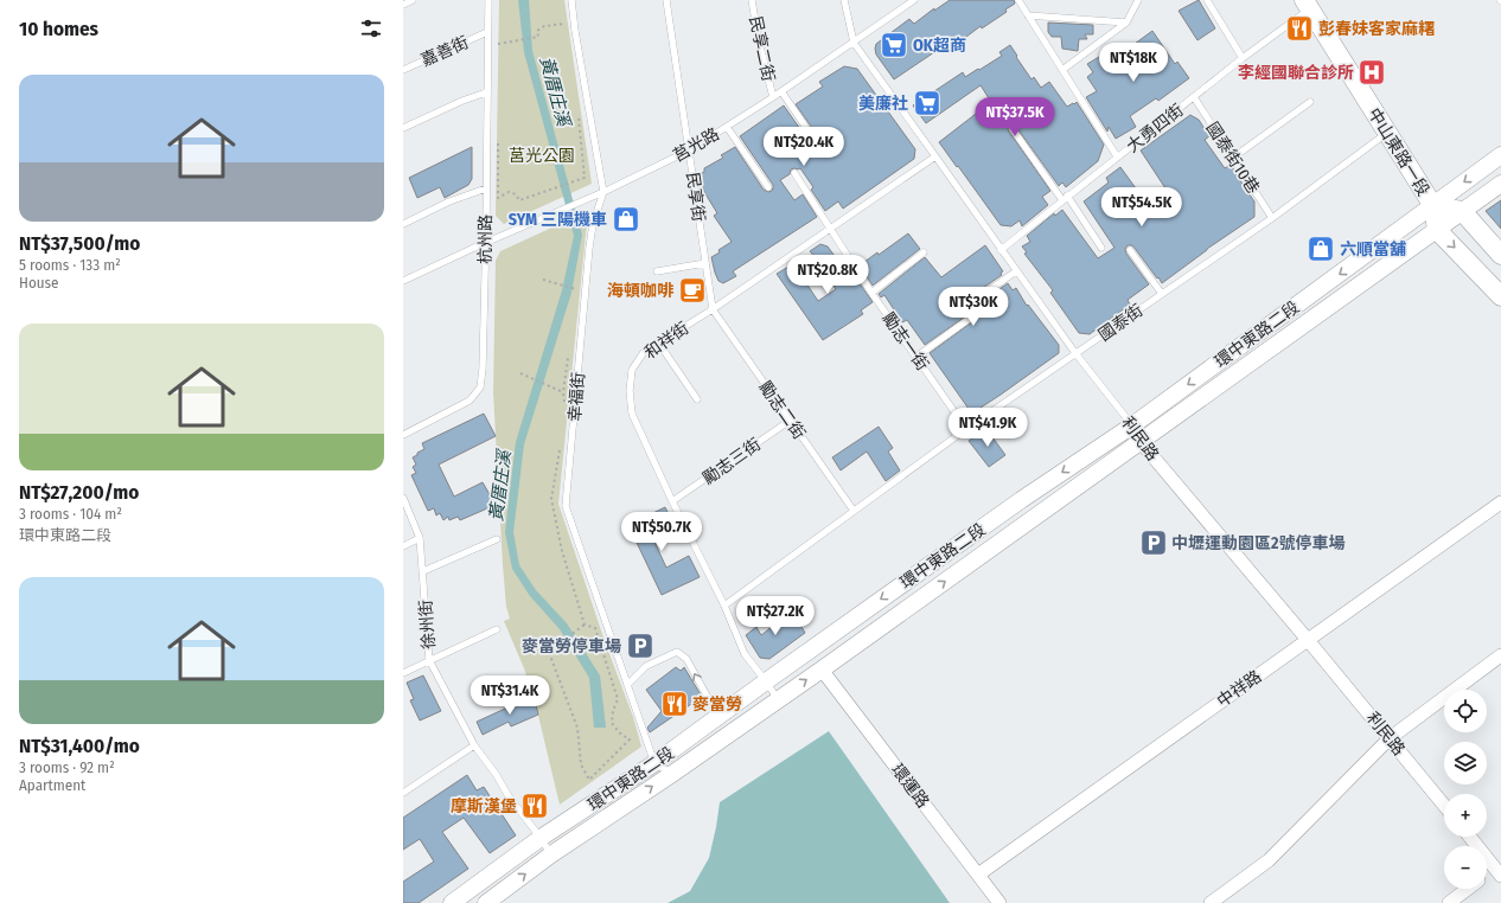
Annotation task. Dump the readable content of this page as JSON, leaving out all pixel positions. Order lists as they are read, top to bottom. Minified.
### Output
{"streets":{"main road":["中山東路一段"],"street":["環中東路二段","利民路","中祥路","環運路"],"lane":["民享二街","嘉善街","大勇四街","莒光路","國泰街10巷","民享街","杭州路","國泰街","和祥街","勵志一街","幸福街","勵志二街","勵志三街","徐州街"]},"crossings":[["民享二街","莒光路"],["嘉善街","杭州路"],["大勇四街","中山東路一段"],["大勇四街","國泰街10巷"],["大勇四街","利民路"],["莒光路","民享街"],["莒光路","杭州路"],["莒光路","幸福街"],["莒光路","利民路"],["中山東路一段","國泰街"],["中山東路一段","環中東路二段"],["國泰街10巷","國泰街"],["民享街","和祥街"],["民享街","勵志二街"],["國泰街","和祥街"],["國泰街","勵志一街"],["國泰街","勵志二街"],["國泰街","利民路"],["環中東路二段","和祥街"],["環中東路二段","幸福街"],["環中東路二段","利民路"],["環中東路二段","徐州街"],["環中東路二段","環運路"],["和祥街","勵志一街"],["和祥街","勵志二街"],["和祥街","利民路"],["和祥街","勵志三街"],["勵志二街","勵志三街"],["利民路","中祥路"],["中祥路","環運路"]],"water":["黃厝庄溪"],"parks":["莒光公園"],"places":{"restaurant":["彭春妹客家麻糬","麥當勞","摩斯漢堡"],"supermarket":["OK超商","美廉社"],"hospital":["李經國聯合診所"],"shop":["SYM 三陽機車","六順當舖"],"cafe":["海頓咖啡"],"parking":["中壢運動園區2號停車場","麥當勞停車場"]},"page":{"heading":"10 homes","price":["NT$18K","NT$37.5K","NT$20.4K","NT$54.5K","NT$20.8K","NT$30K","NT$41.9K","NT$50.7K","NT$27.2K","NT$31.4K"],"list":[{"name":"NT$37,500/mo","note":"5 rooms · 133 m² · House"},{"name":"NT$27,200/mo","note":"3 rooms · 104 m² · 環中東路二段"},{"name":"NT$31,400/mo","note":"3 rooms · 92 m² · Apartment"}],"map_buttons":["+","−"]}}
